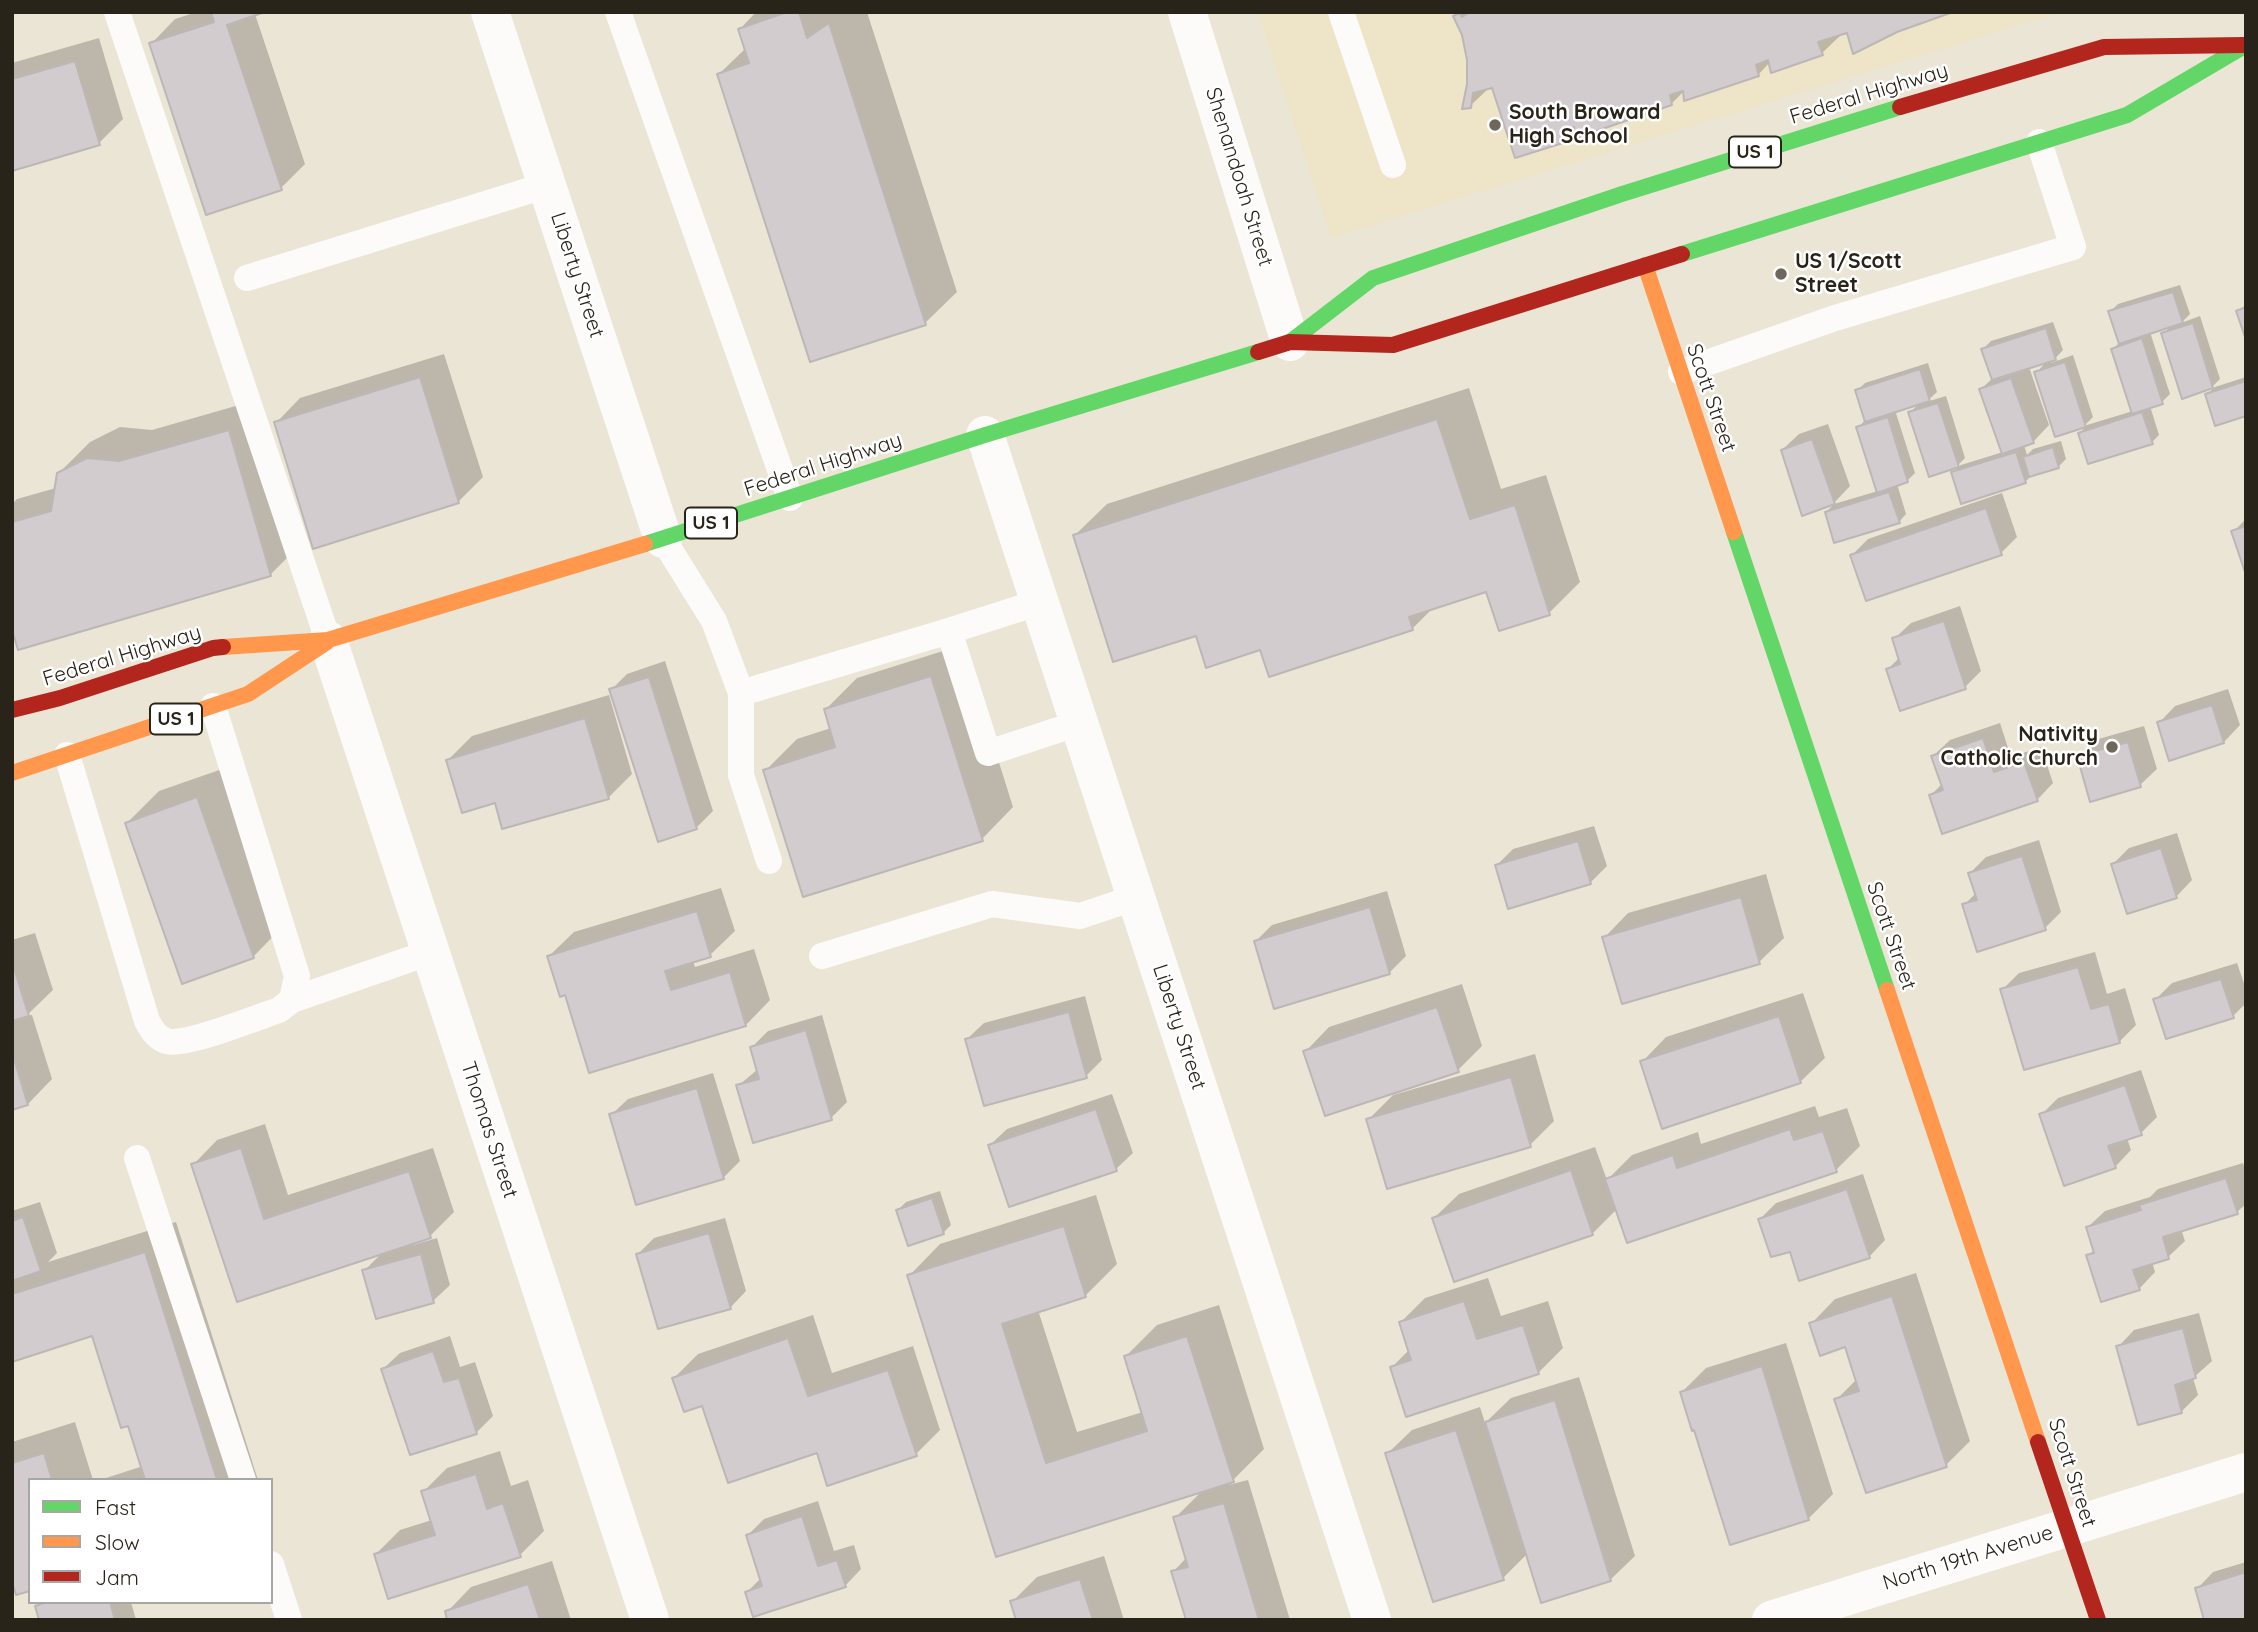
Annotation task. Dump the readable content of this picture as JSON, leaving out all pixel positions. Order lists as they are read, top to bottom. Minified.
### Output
{"streets":{"main road":["Federal Highway","US 1","Scott Street"],"street":["Shenandoah Street","Liberty Street","Thomas Street","North 19th Avenue"]},"crossings":[["Federal Highway","Shenandoah Street"],["Federal Highway","Liberty Street"],["Federal Highway","Scott Street"],["Federal Highway","Thomas Street"],["Scott Street","North 19th Avenue"]],"places":["South Broward High School","US 1/Scott Street","Nativity Catholic Church"],"legend":["Fast","Slow","Jam"]}
